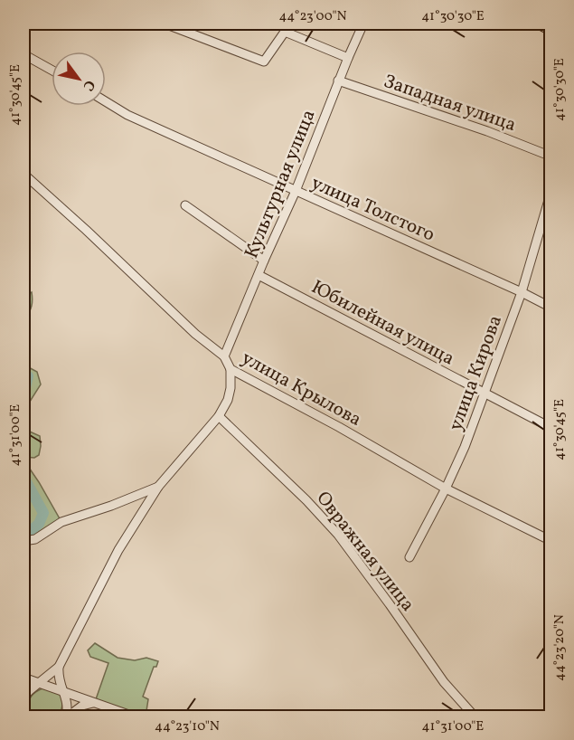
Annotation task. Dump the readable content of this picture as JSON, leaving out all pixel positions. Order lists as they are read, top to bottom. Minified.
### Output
{"streets":{"street":["Западная улица","Культурная улица","улица Толстого","Юбилейная улица","улица Кирова","улица Крылова","Овражная улица"]},"crossings":[["Западная улица","Культурная улица"],["Культурная улица","улица Толстого"],["Культурная улица","Юбилейная улица"],["Культурная улица","улица Крылова"],["улица Толстого","улица Кирова"],["Юбилейная улица","улица Кирова"],["улица Кирова","улица Крылова"]],"north":"bottom right","coordinates":["44°23'00\"N","41°30'30\"E","41°30'45\"E","41°31'00\"E","44°23'20\"N","44°23'10\"N"]}
